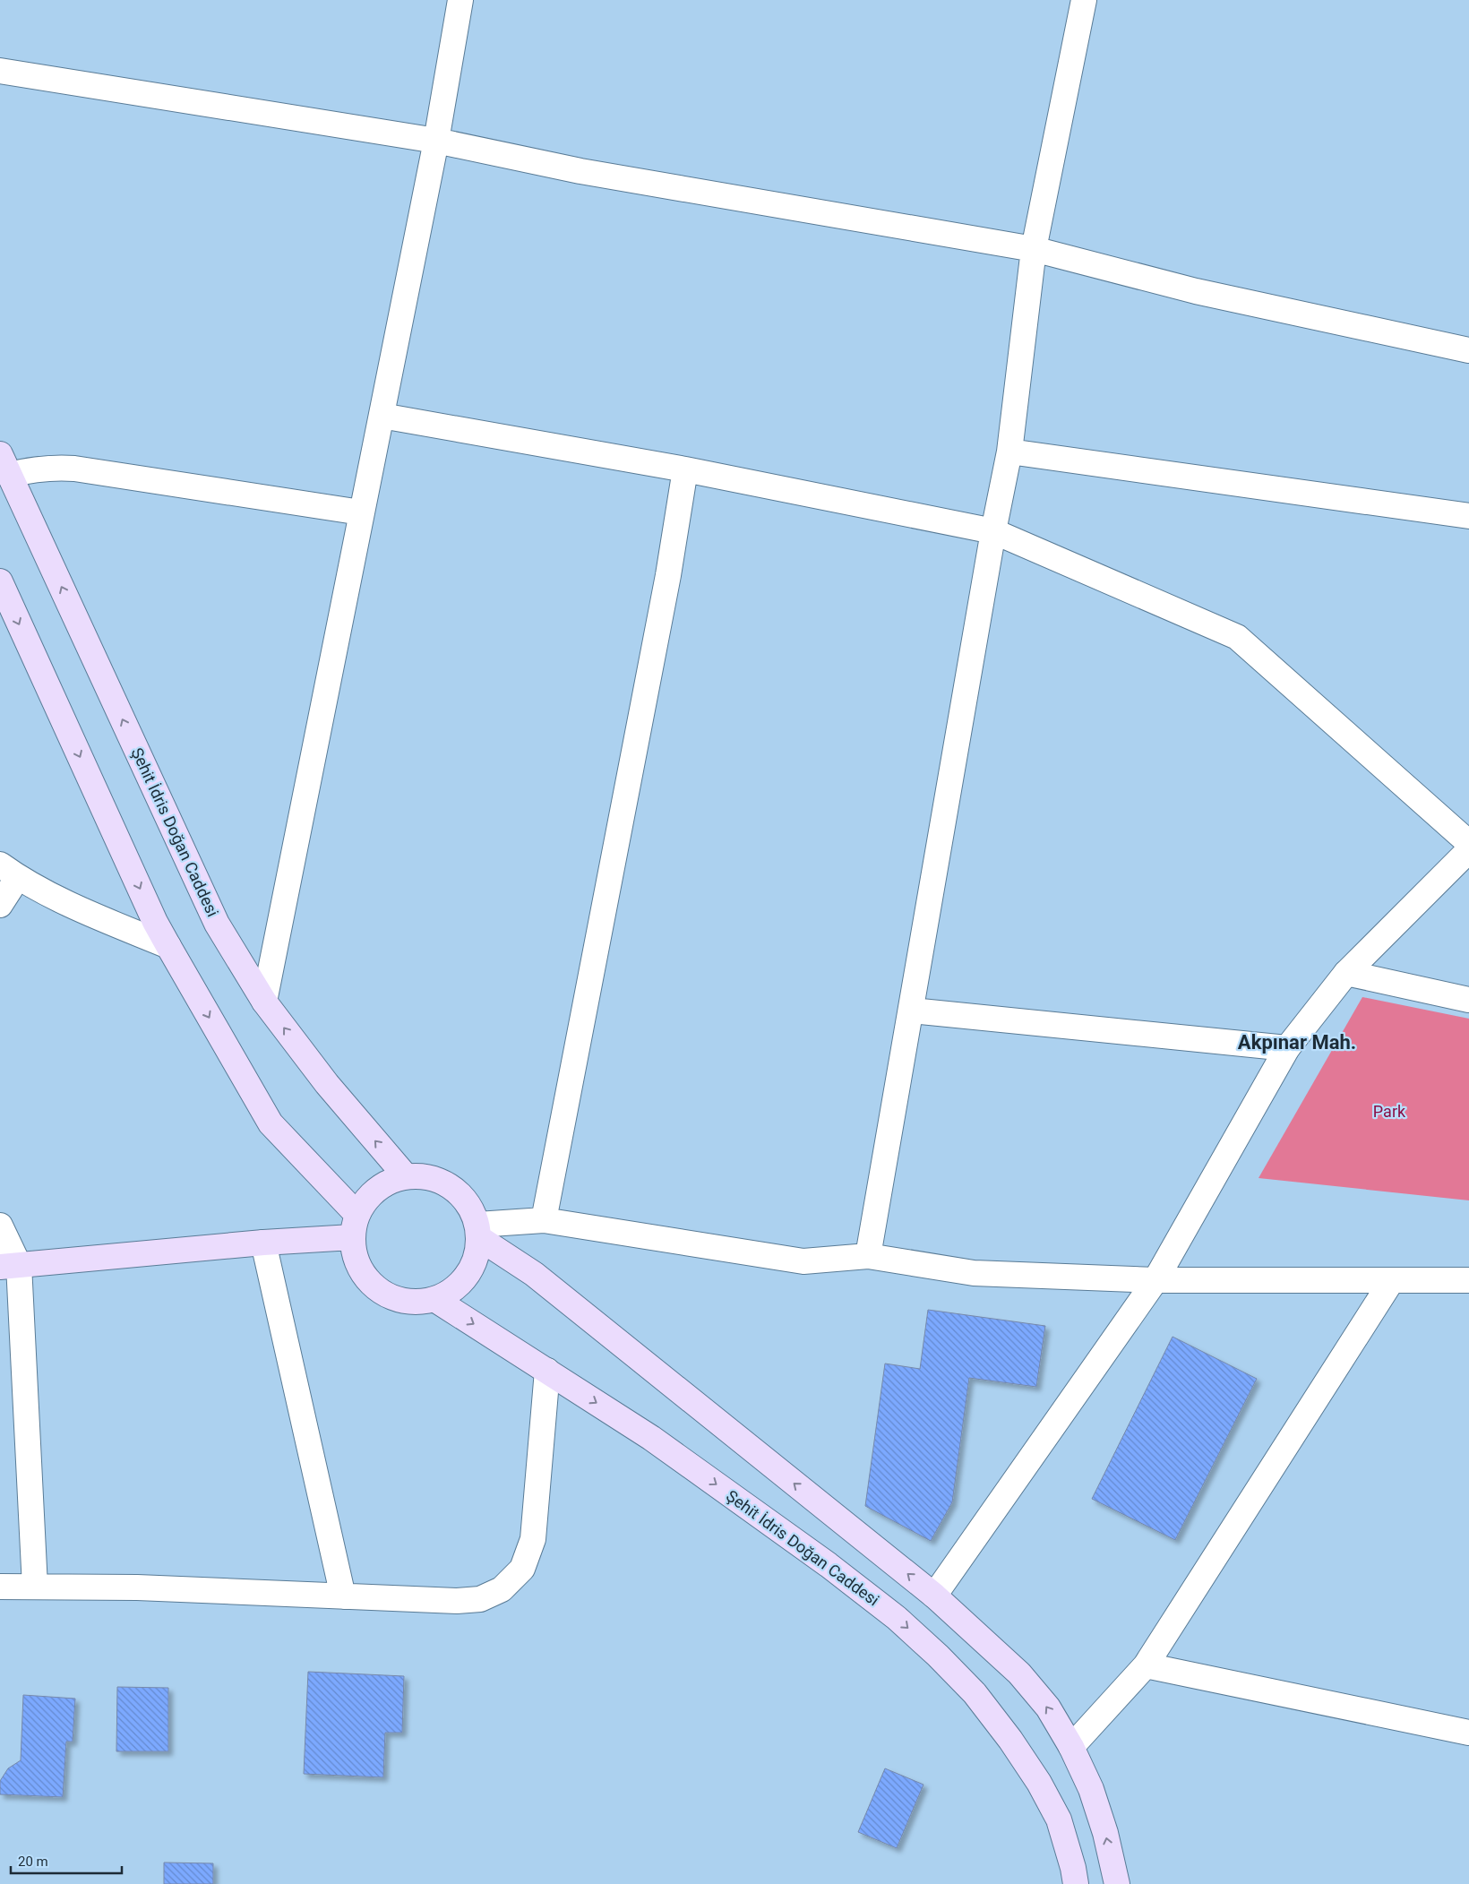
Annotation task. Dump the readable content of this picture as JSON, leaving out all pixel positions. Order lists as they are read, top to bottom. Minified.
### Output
{"streets":{"main road":["Şehit İdris Doğan Caddesi"]},"districts":["Akpınar Mah."],"parks":["Park"],"scale_bar":"20 m"}
